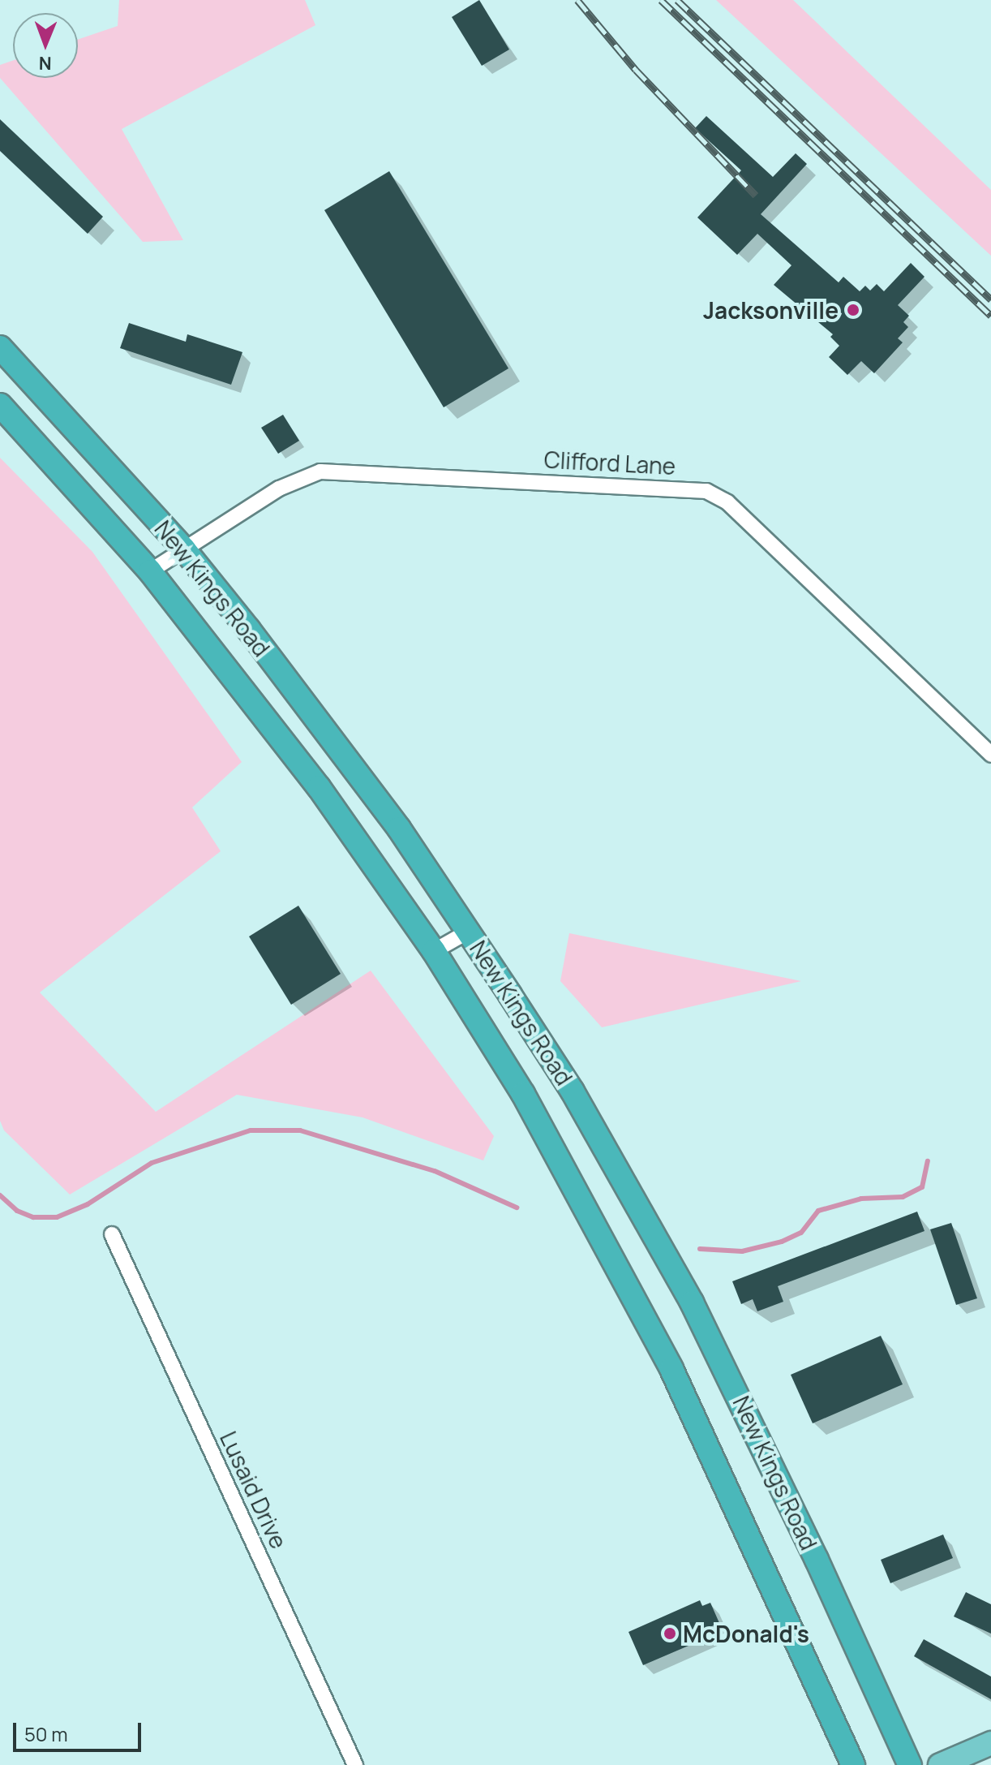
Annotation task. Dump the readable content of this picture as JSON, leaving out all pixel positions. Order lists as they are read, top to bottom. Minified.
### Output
{"streets":{"highway":["New Kings Road"],"street":["Clifford Lane","Lusaid Drive"]},"crossings":[["Clifford Lane","New Kings Road"]],"places":["Jacksonville","McDonald's"],"scale_bar":"50 m","north":"bottom"}
